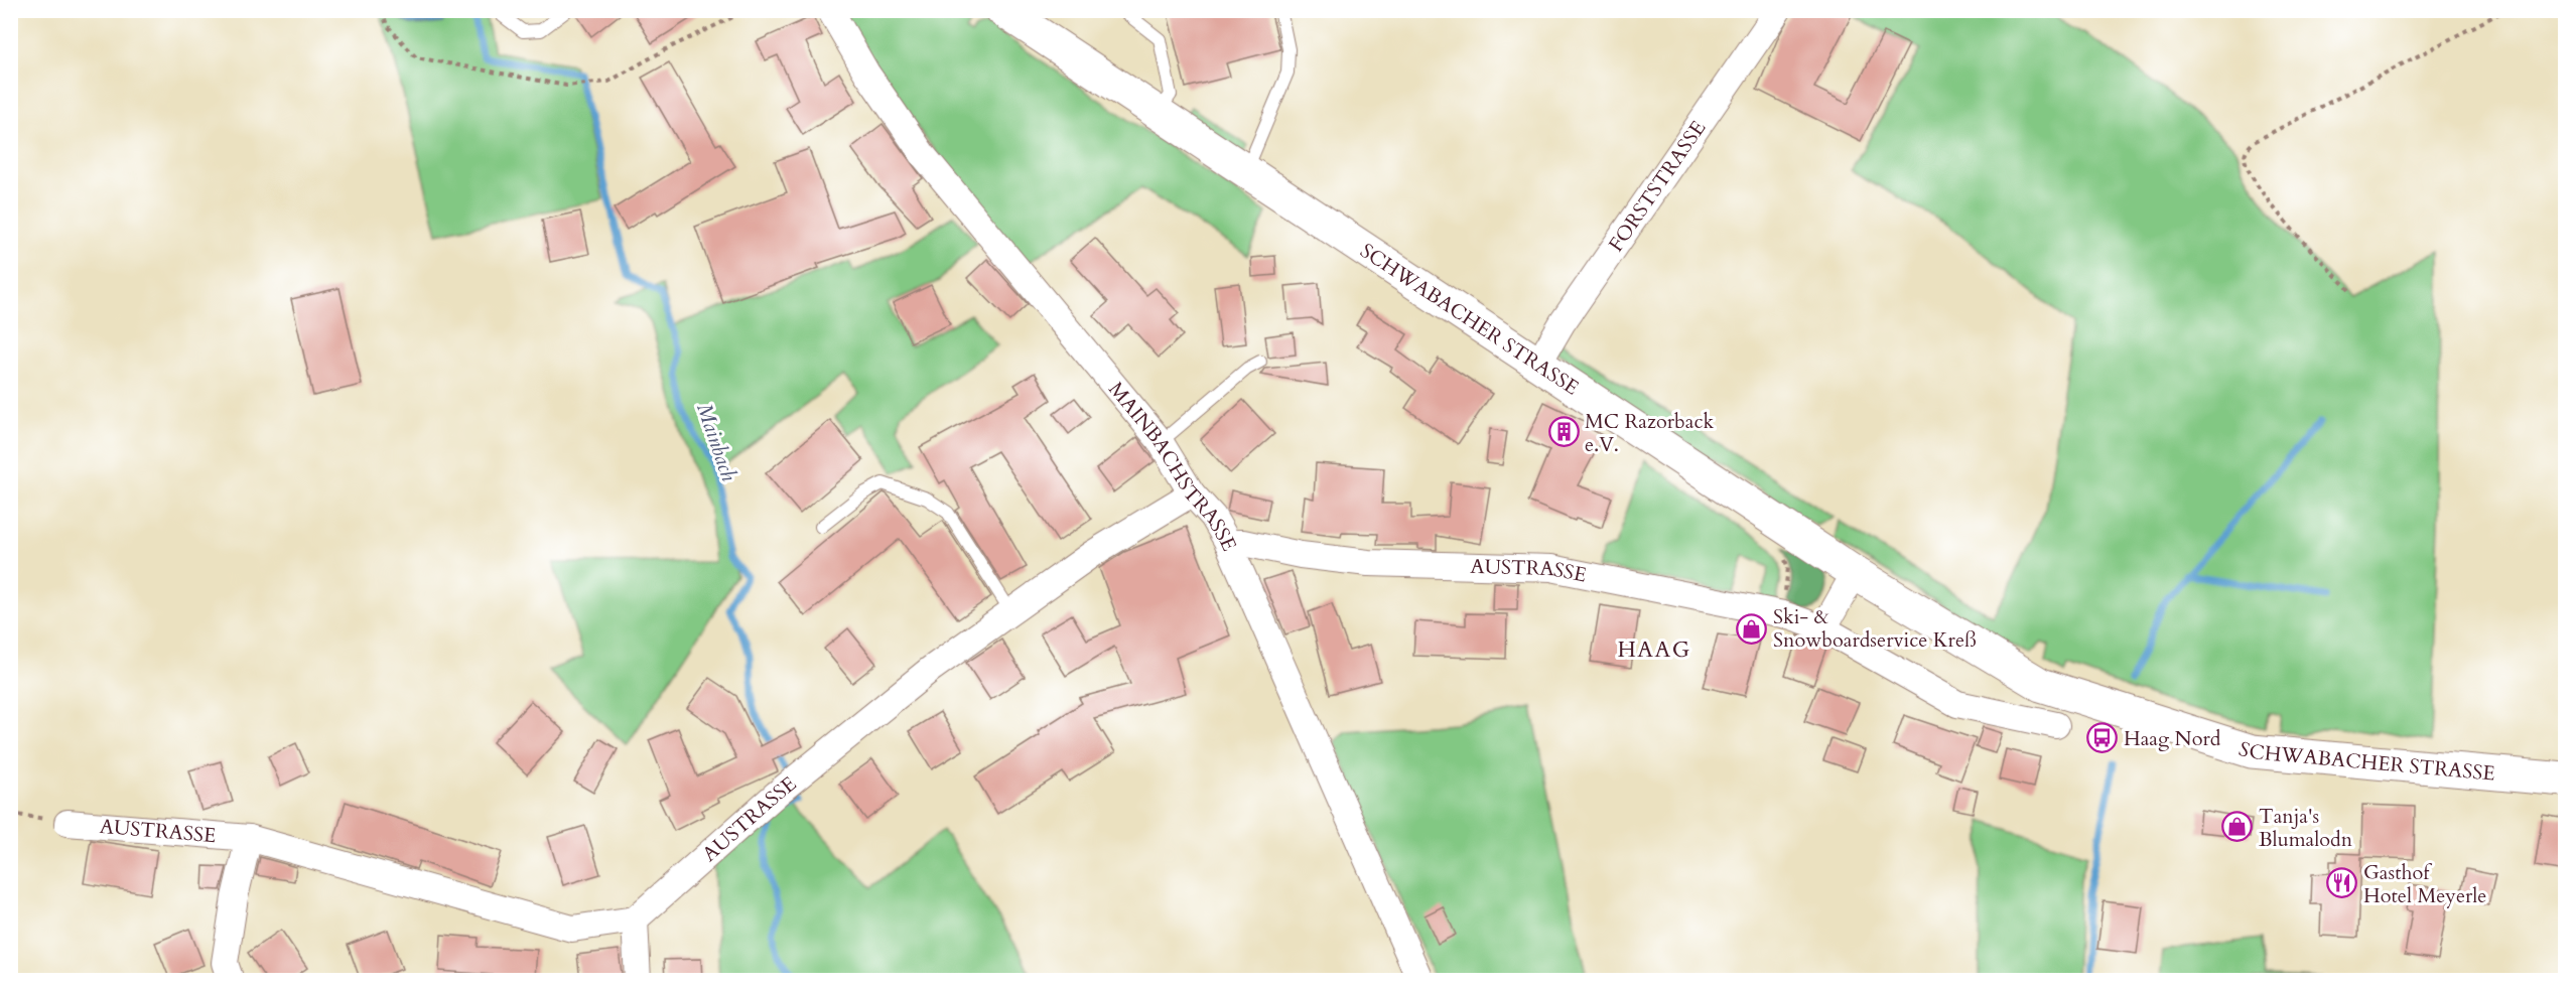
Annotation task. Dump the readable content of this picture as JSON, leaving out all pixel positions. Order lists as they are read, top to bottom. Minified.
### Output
{"streets":{"main road":["SCHWABACHER STRASSE"],"street":["FORSTSTRASSE","MAINBACHSTRASSE","AUSTRASSE"]},"crossings":[["FORSTSTRASSE","SCHWABACHER STRASSE"],["MAINBACHSTRASSE","AUSTRASSE"]],"districts":["HAAG"],"water":["Mainbach"],"places":{"building":["MC Razorback e.V."],"shop":["Ski- & Snowboardservice Kreß","Tanja's Blumalodn"],"bus stop":["Haag Nord"],"restaurant":["Gasthof Hotel Meyerle"]}}
